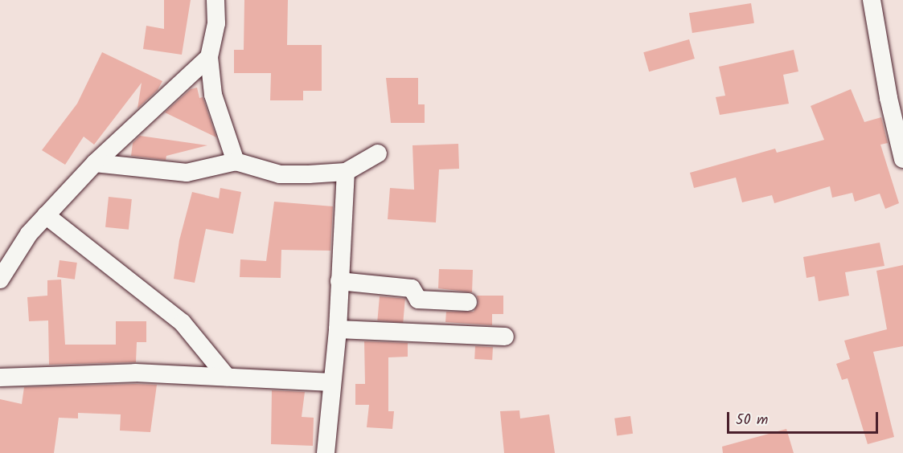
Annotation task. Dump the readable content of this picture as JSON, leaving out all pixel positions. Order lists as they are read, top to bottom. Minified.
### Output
{"scale_bar":"50 m"}
